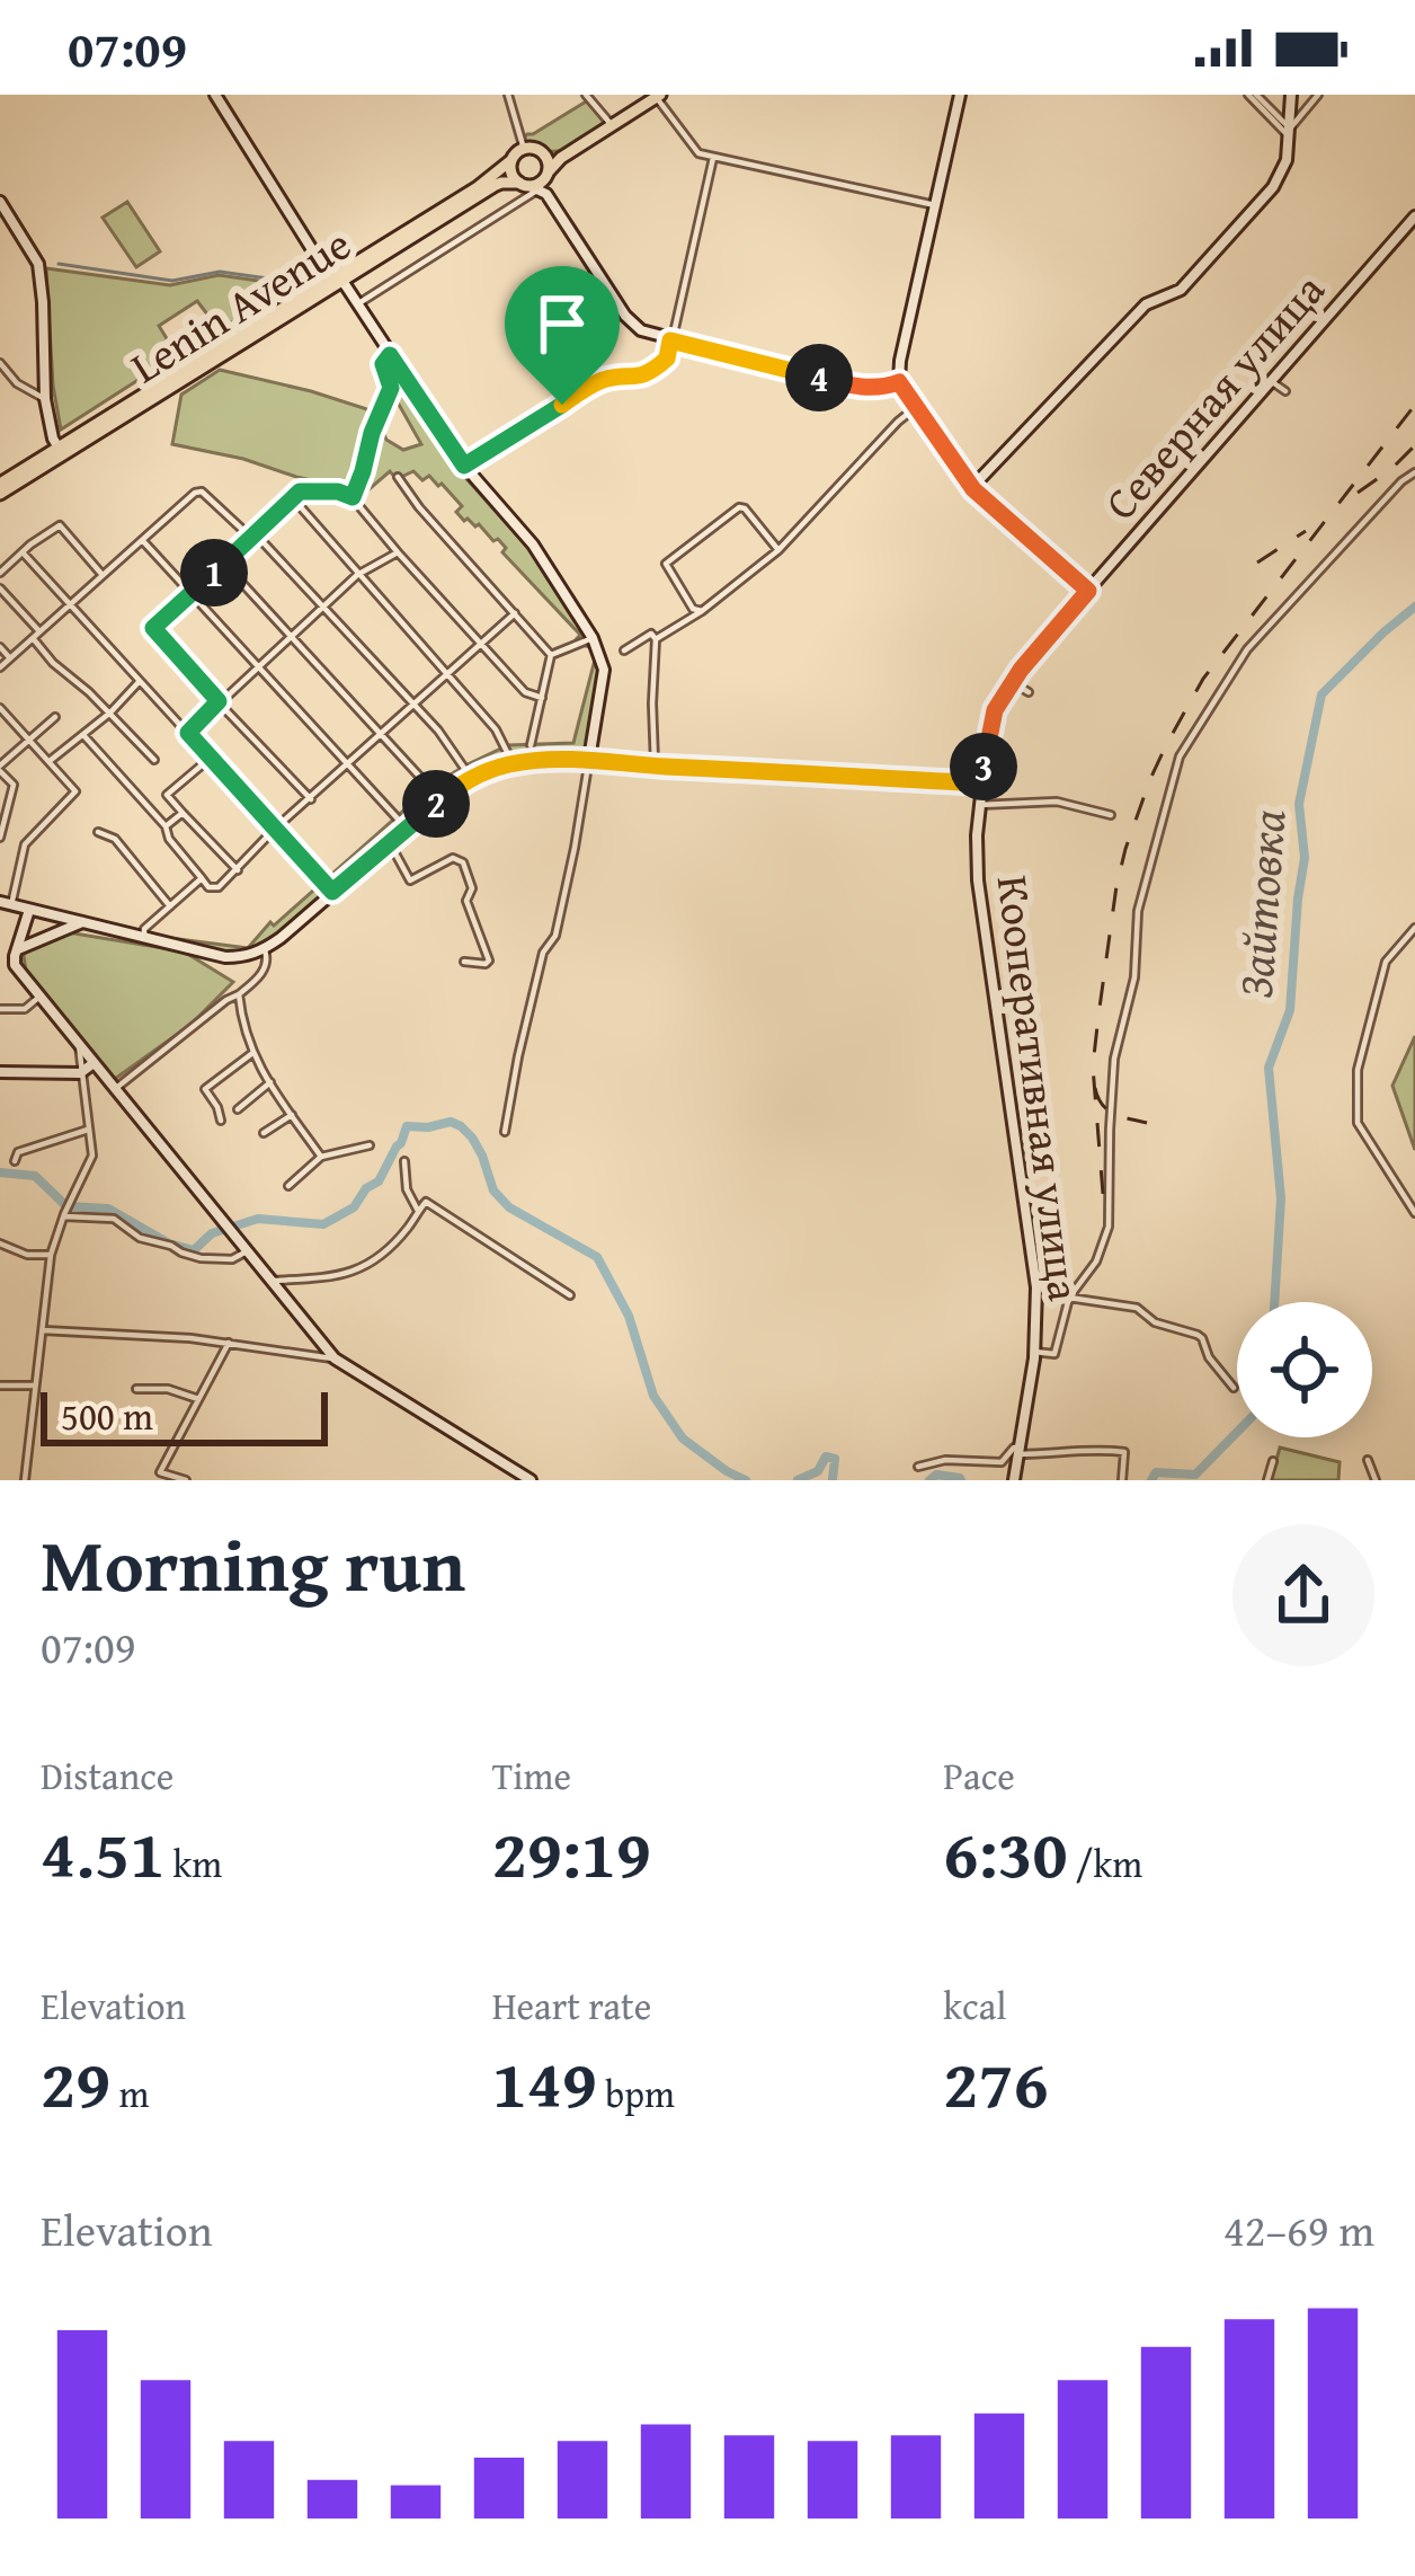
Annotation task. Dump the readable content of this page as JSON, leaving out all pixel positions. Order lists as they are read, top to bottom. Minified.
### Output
{"streets":{"main road":["Lenin Avenue","Северная улица","Кооперативная улица"]},"crossings":[["Северная улица","Кооперативная улица"]],"water":["Зайтовка"],"scale_bar":"500 m","page":{"status":"07:09","pins":["4","1","3","2"],"scale":"500 m","heading":["Morning run","07:09"],"stats":[["Distance","4.51 km"],["Time","29:19"],["Pace","6:30 /km"],["Elevation","29 m"],["Heart rate","149 bpm"],["kcal","276"]],"chart":["Elevation","42–69 m"]}}
